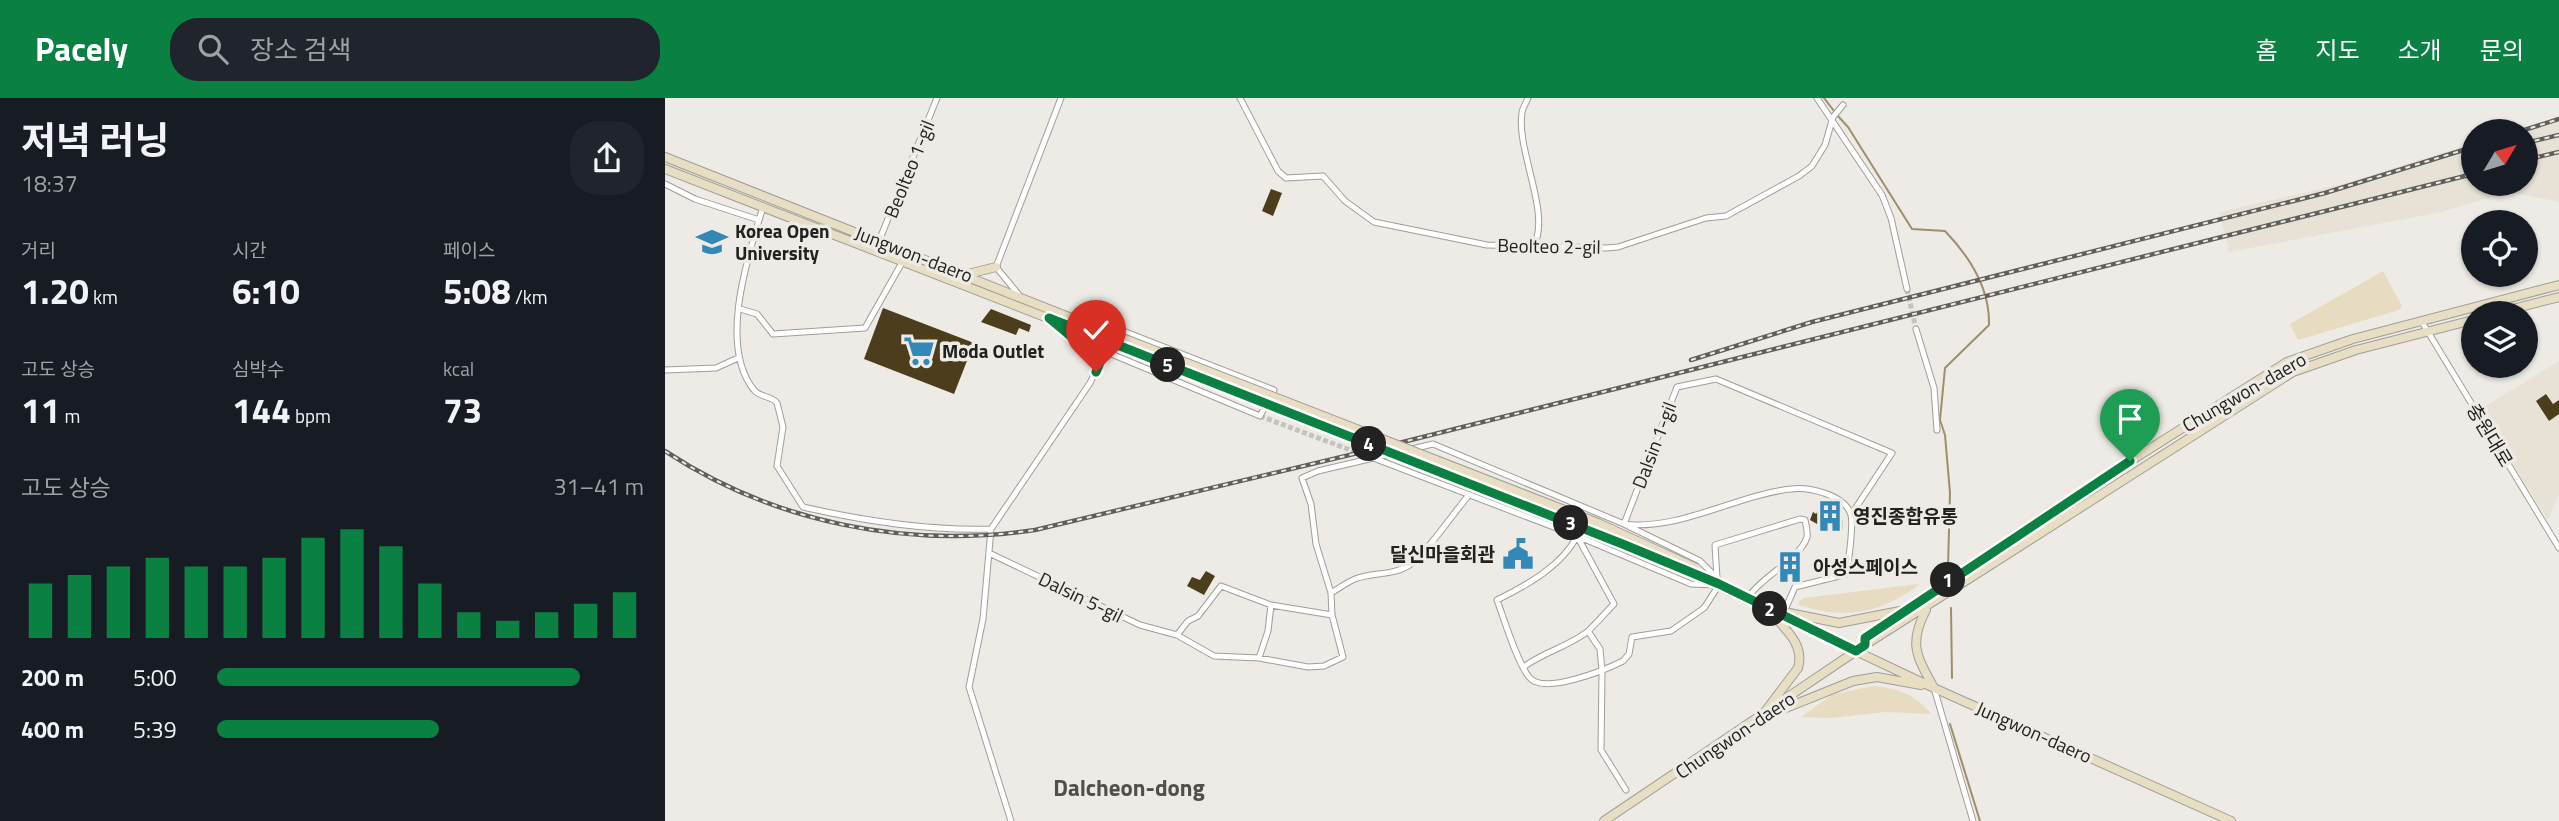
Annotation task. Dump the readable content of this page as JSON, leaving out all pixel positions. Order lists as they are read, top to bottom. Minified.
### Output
{"streets":{"street":["Beolteo 1-gil","Beolteo 2-gil","Jungwon-daero","Chungwon-daero","충원대로","Dalsin 1-gil","Dalsin 5-gil"]},"crossings":[["Beolteo 1-gil","Jungwon-daero"],["Jungwon-daero","Chungwon-daero"],["Jungwon-daero","Dalsin 1-gil"],["Chungwon-daero","충원대로"]],"districts":["Dalcheon-dong"],"places":{"school or university":["Korea Open University"],"supermarket":["Moda Outlet"],"building":["영진종합유통","아성스페이스"],"public building":["달신마을회관"]},"north":"top right","page":{"header":"Pacely","search":"장소 검색","nav":["홈","지도","소개","문의"],"heading":["저녁 러닝","18:37"],"stats":[["거리","1.20 km"],["시간","6:10"],["페이스","5:08 /km"],["고도 상승","11 m"],["심박수","144 bpm"],["kcal","73"]],"pins":["5","4","3","1","2"],"chart":["고도 상승","31–41 m"],"list":[{"name":"200 m","note":"5:00"},{"name":"400 m","note":"5:39"}]}}
